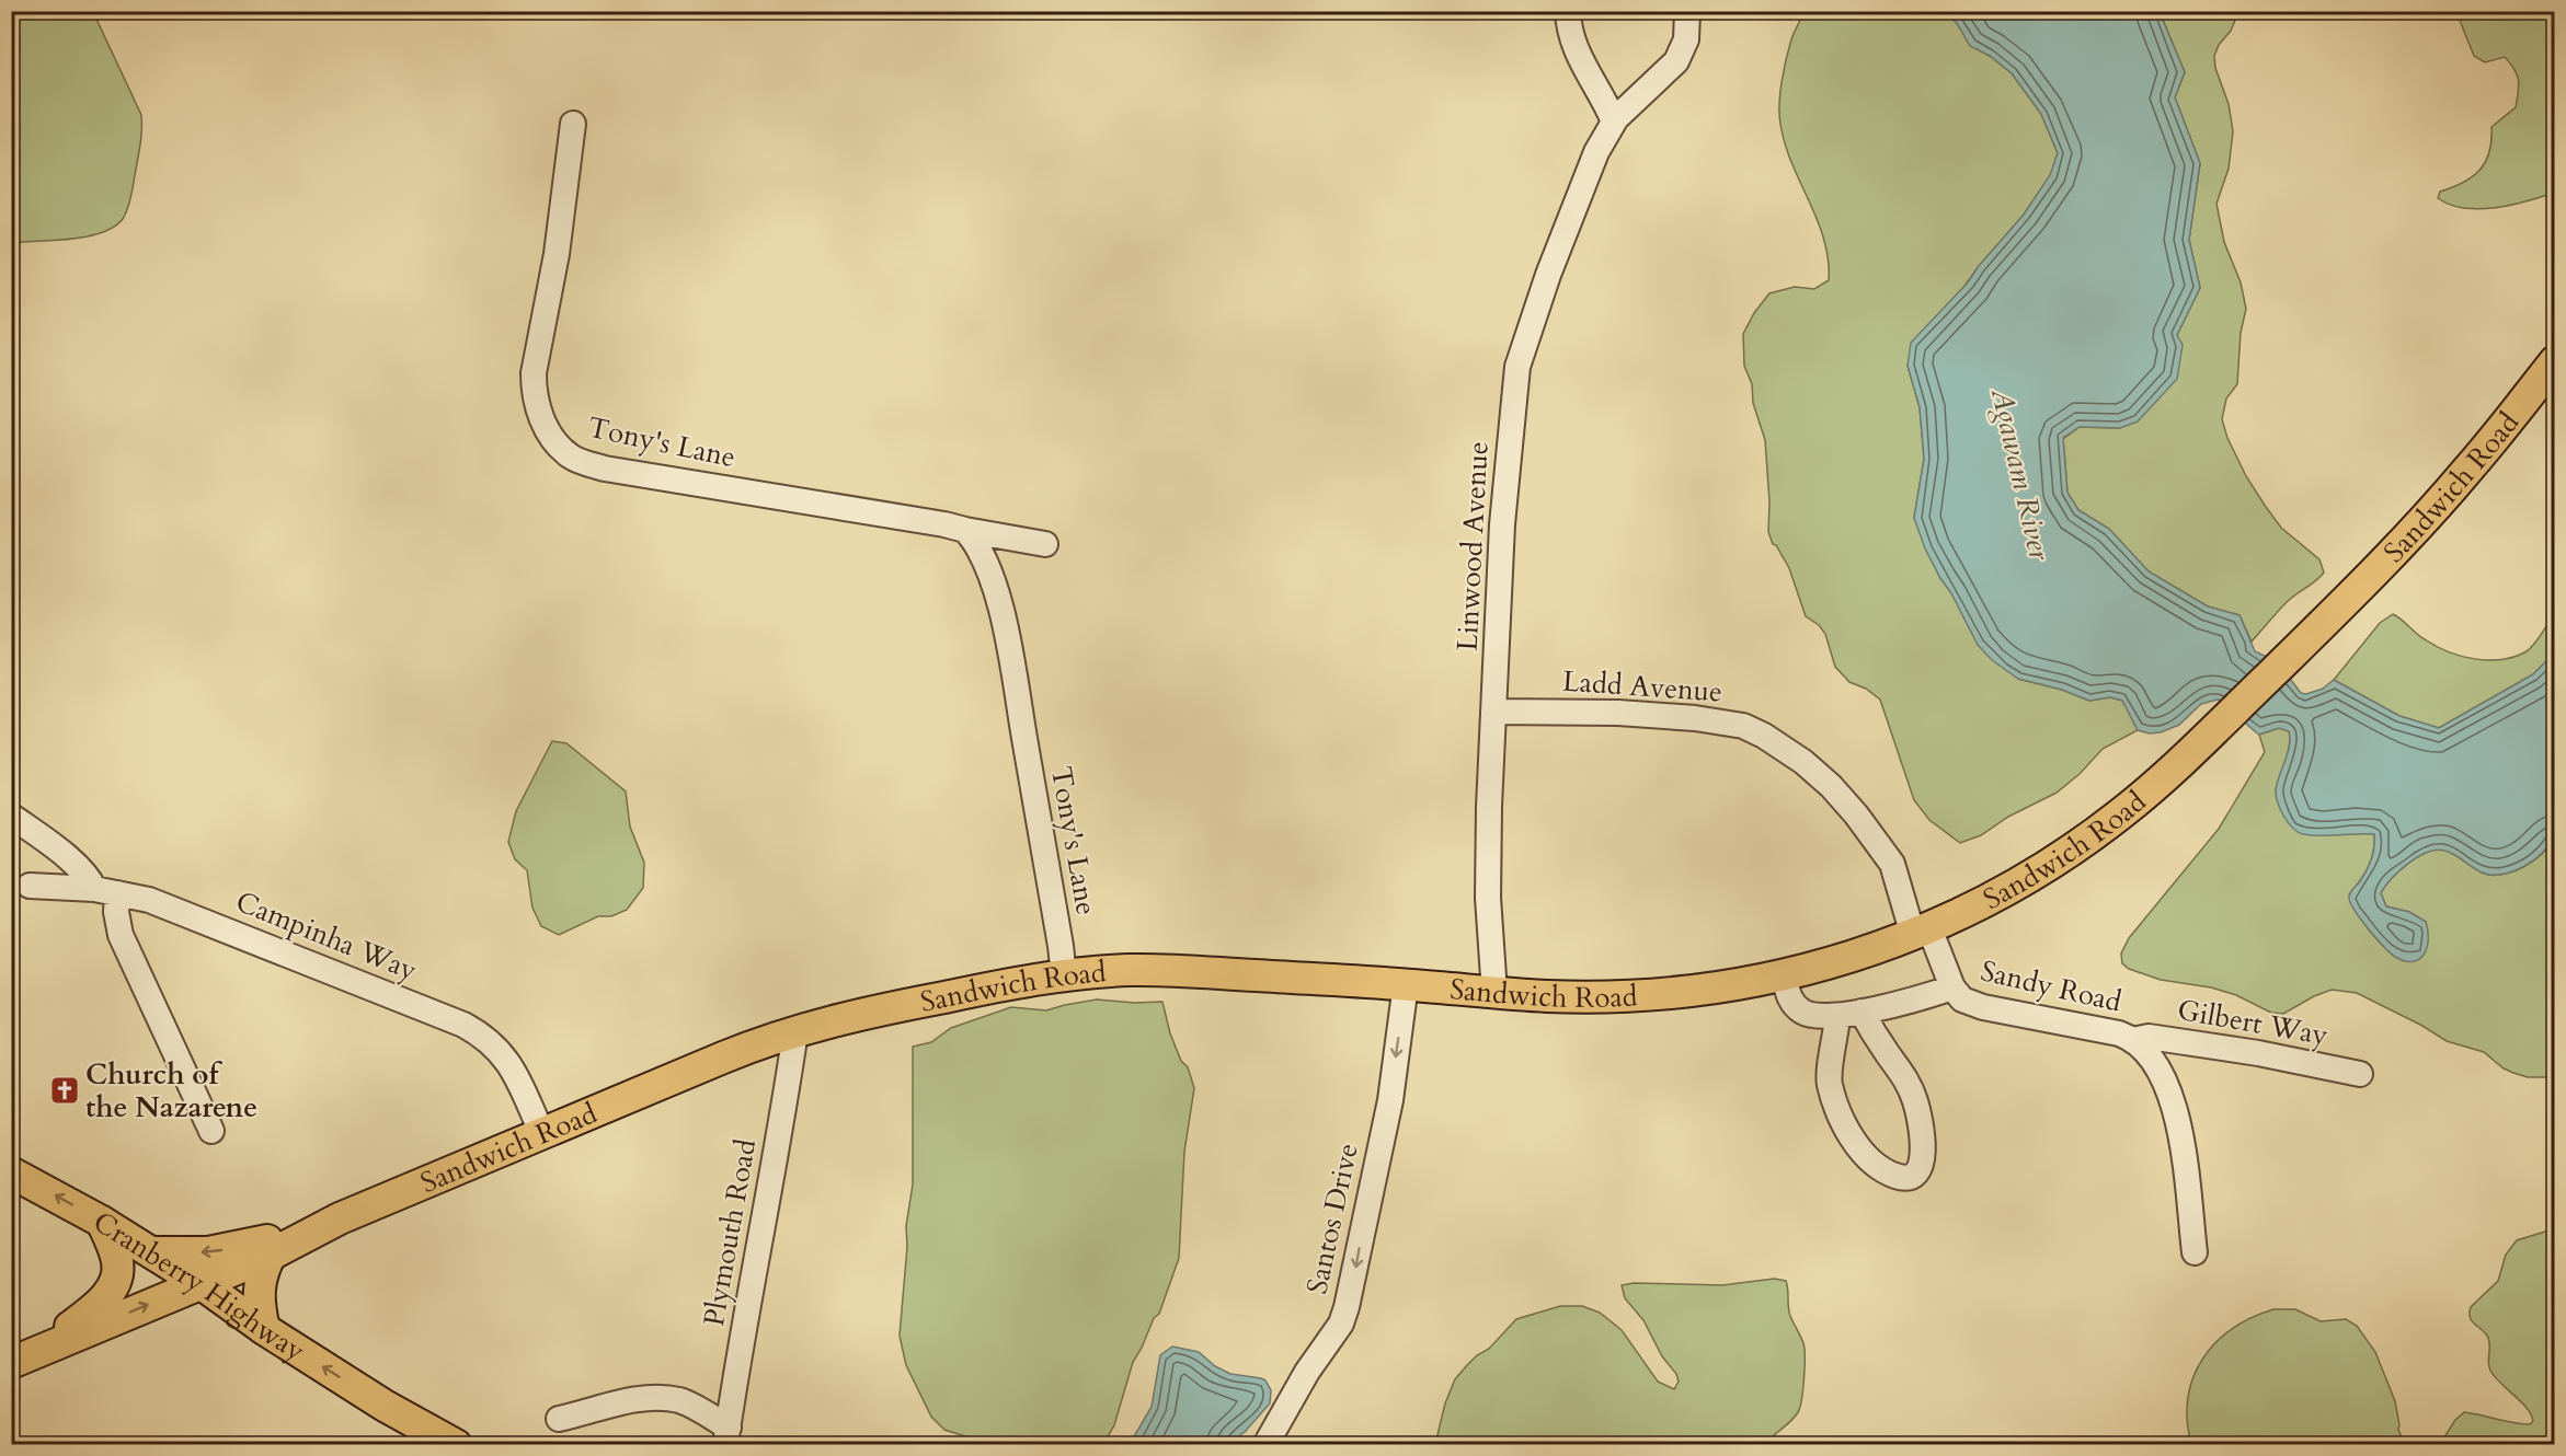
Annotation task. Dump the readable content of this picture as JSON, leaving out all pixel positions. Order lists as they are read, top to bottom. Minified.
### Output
{"streets":{"main road":["Sandwich Road","Cranberry Highway"],"street":["Tony's Lane","Linwood Avenue","Ladd Avenue","Campinha Way","Sandy Road","Gilbert Way","Santos Drive","Plymouth Road"]},"crossings":[["Tony's Lane","Sandwich Road"],["Sandwich Road","Linwood Avenue"],["Sandwich Road","Ladd Avenue"],["Sandwich Road","Campinha Way"],["Sandwich Road","Sandy Road"],["Sandwich Road","Santos Drive"],["Sandwich Road","Plymouth Road"],["Sandwich Road","Cranberry Highway"],["Linwood Avenue","Ladd Avenue"],["Ladd Avenue","Sandy Road"],["Sandy Road","Gilbert Way"]],"one_way":["Santos Drive","Cranberry Highway"],"water":["Agawam River"],"places":{"church":["Church of the Nazarene"]}}
